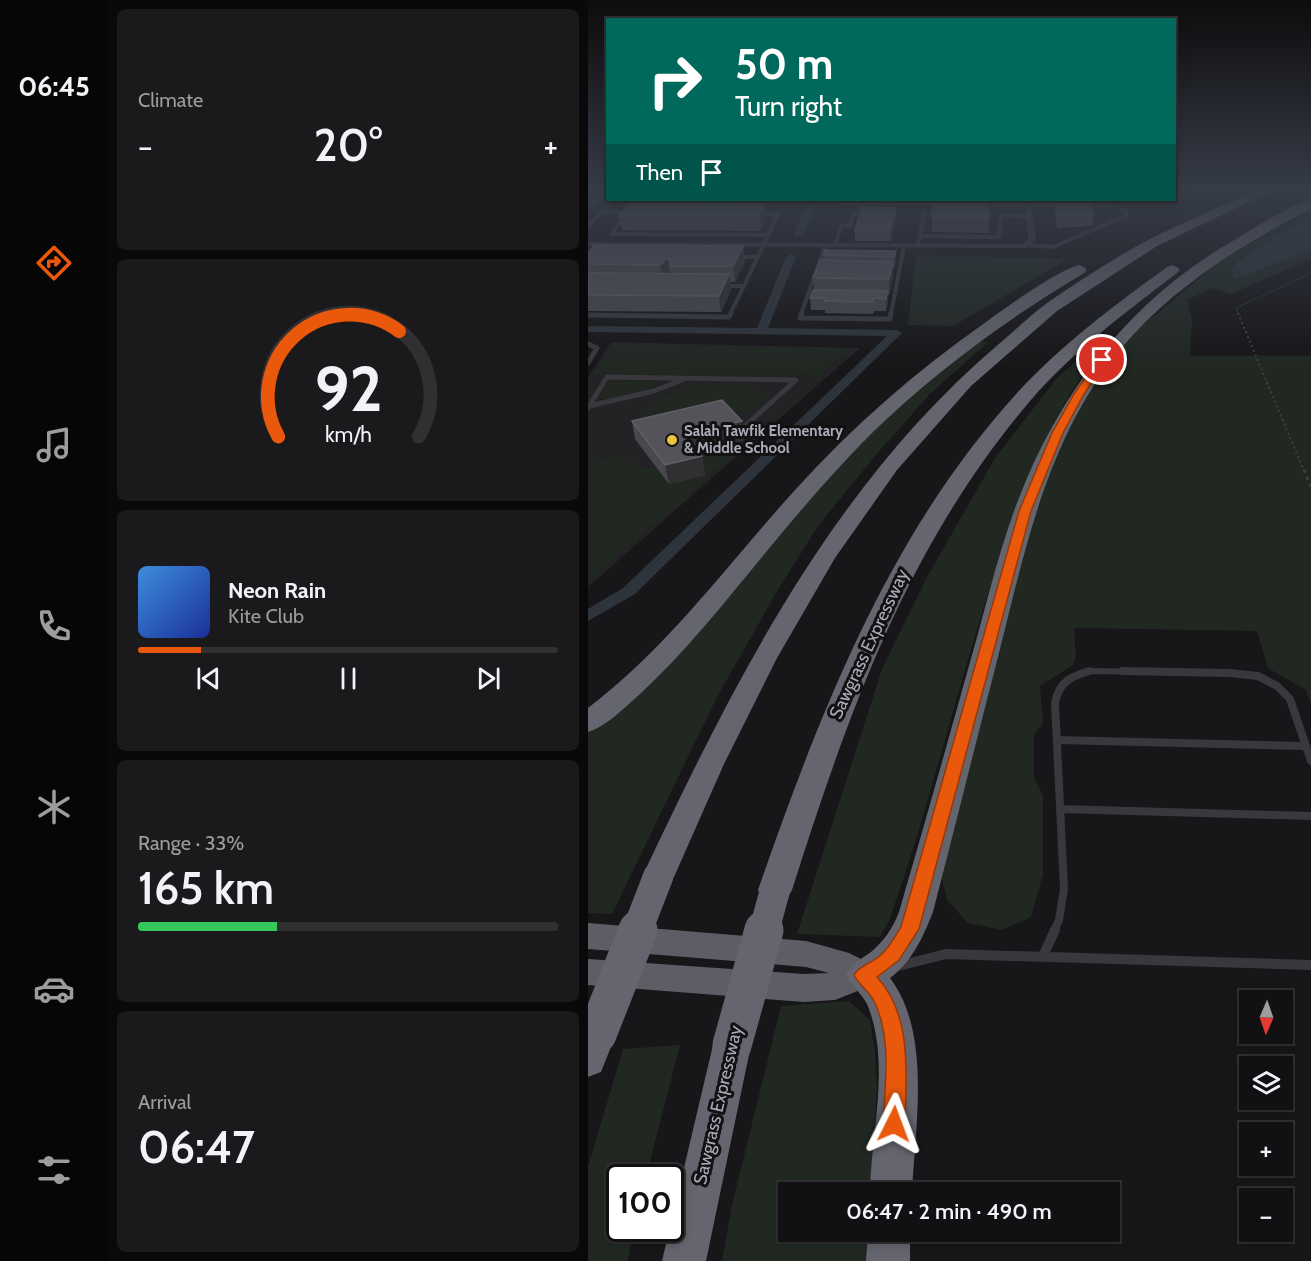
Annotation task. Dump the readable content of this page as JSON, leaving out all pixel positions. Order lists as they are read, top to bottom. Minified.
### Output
{"streets":{"highway":["Sawgrass Expressway"]},"places":["Salah Tawfik Elementary & Middle School"],"north":"bottom","page":{"tabs":"06:45","tile":["Climate",["Range · 33%","165 km"],["Arrival","06:47"]],"turn":["50 m","Turn right"],"heat":["−","20°","+"],"then":"Then","song":["Neon Rain","Kite Club"],"map_buttons":["+","−"],"limit":"100","trip":"06:47 · 2 min · 490 m","gauge":["92","km/h"]}}
